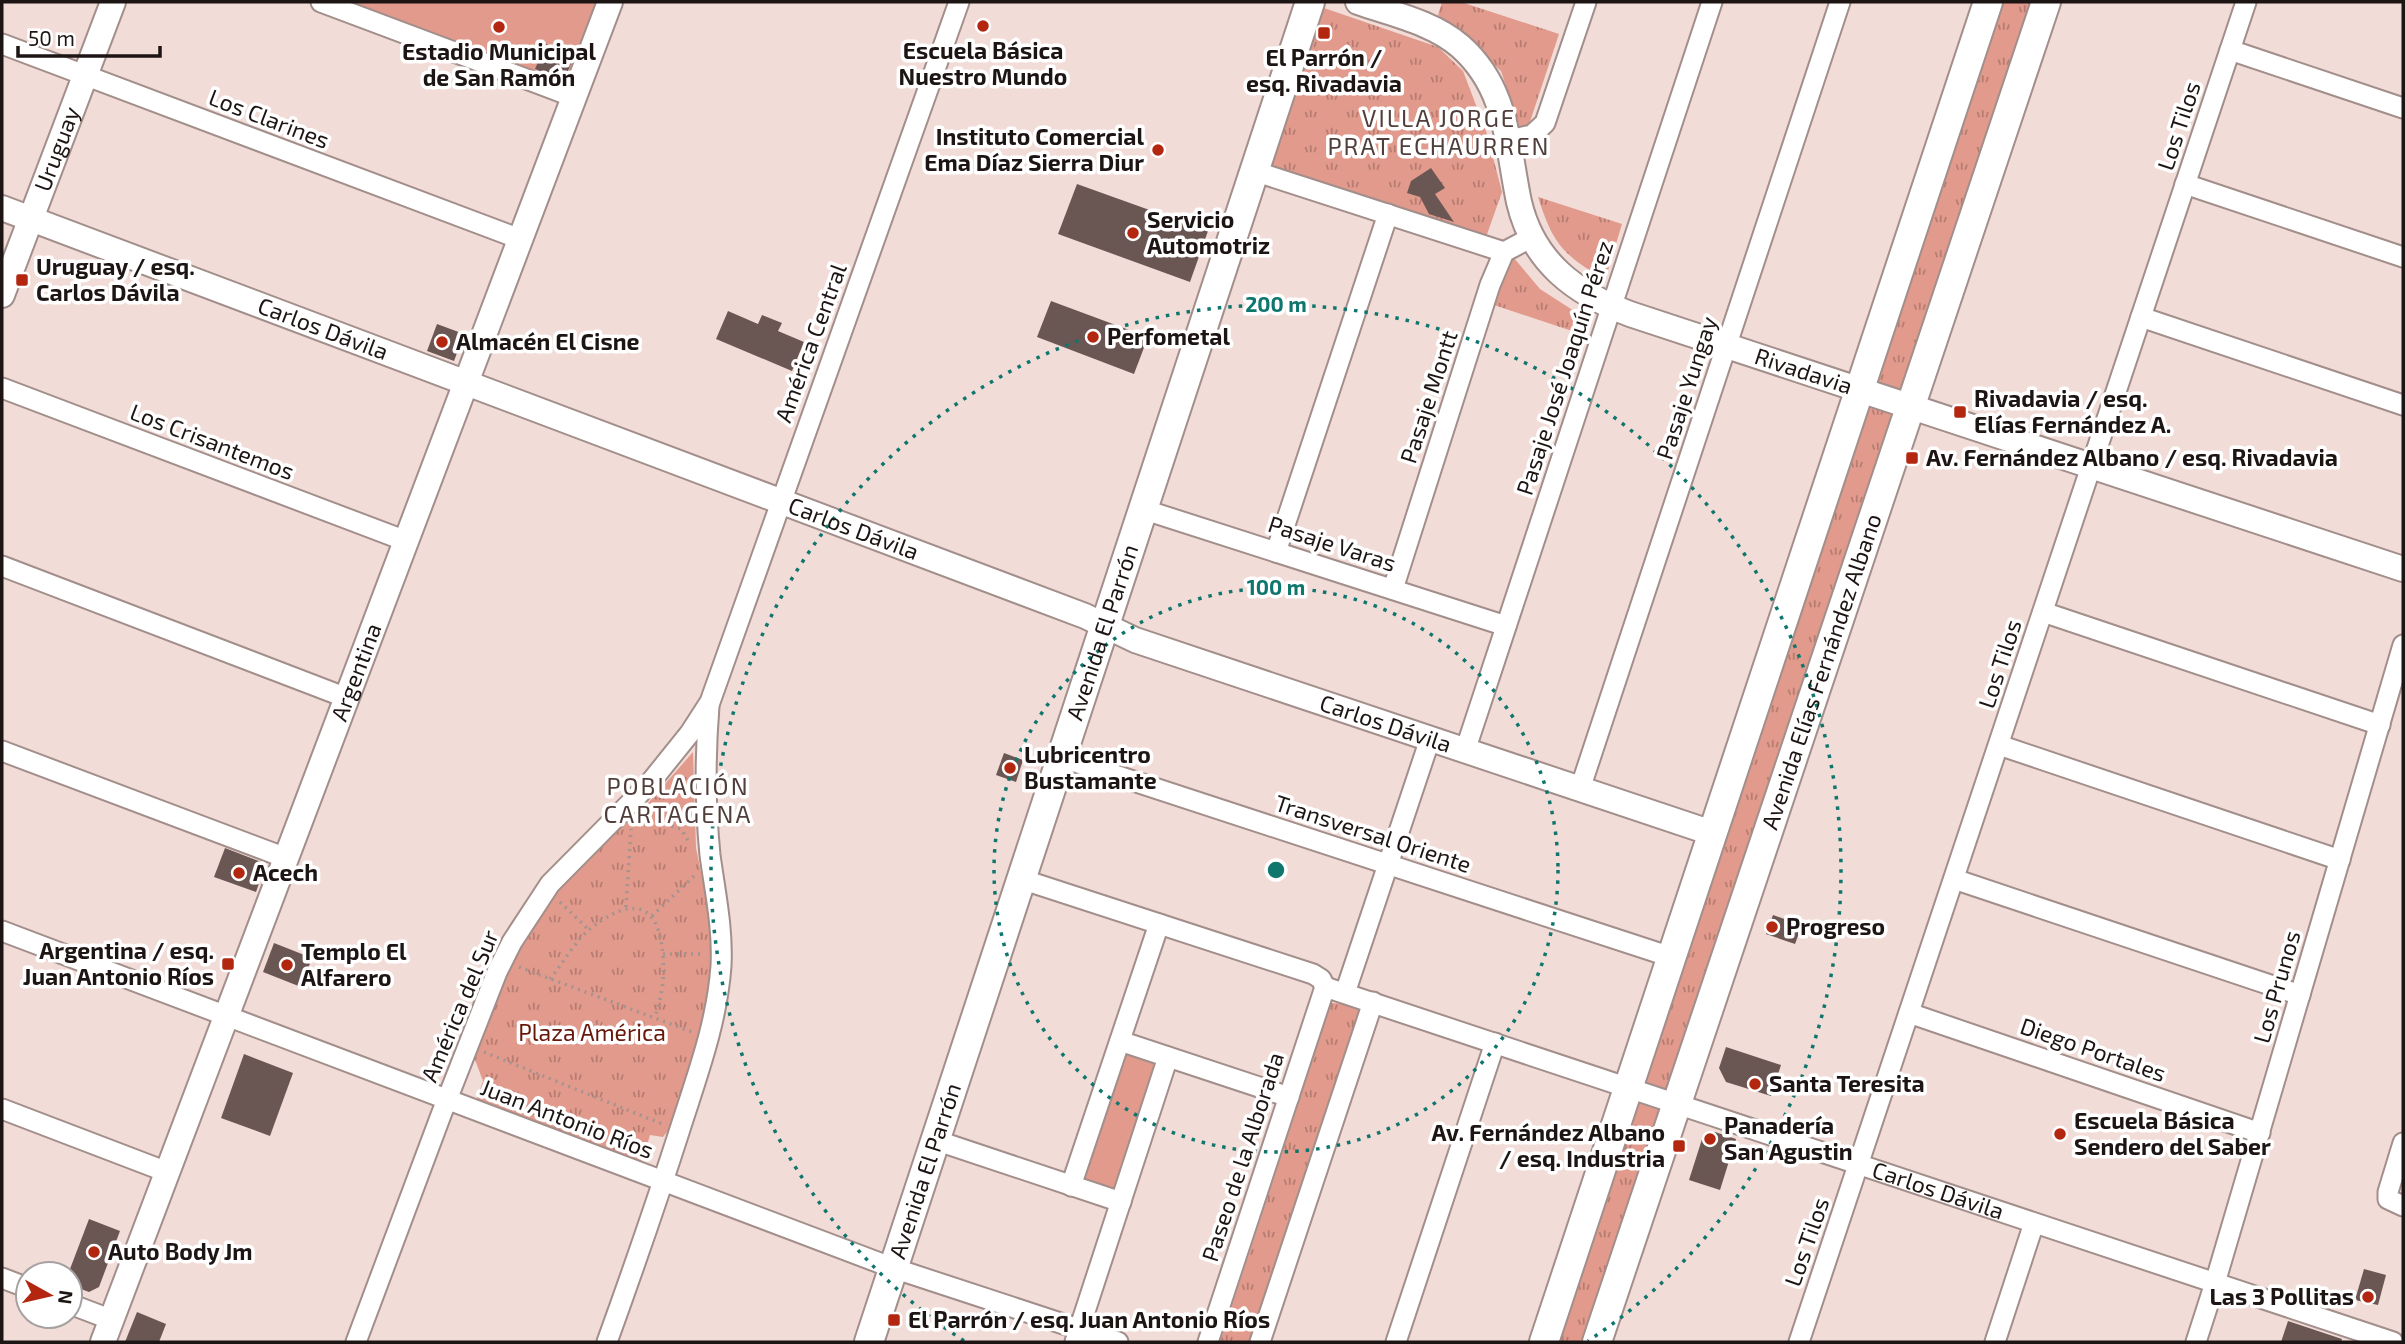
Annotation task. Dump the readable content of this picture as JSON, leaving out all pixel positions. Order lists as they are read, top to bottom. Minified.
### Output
{"streets":{"main road":["Avenida El Parrón","Avenida Elías Fernández Albano"],"street":["Los Clarines","Los Tilos","Uruguay","Carlos Dávila","América Central","Pasaje José Joaquín Pérez","Rivadavia","Pasaje Yungay","Pasaje Montt","Los Crisantemos","Pasaje Varas","Argentina","Transversal Oriente","Los Prunos","América del Sur","Diego Portales","Juan Antonio Ríos","Paseo de la Alborada"]},"crossings":[["Los Clarines","Uruguay"],["Los Clarines","Argentina"],["Los Tilos","Carlos Dávila"],["Los Tilos","Rivadavia"],["Los Tilos","Diego Portales"],["Uruguay","Carlos Dávila"],["Carlos Dávila","América Central"],["Carlos Dávila","Pasaje José Joaquín Pérez"],["Carlos Dávila","Pasaje Yungay"],["Carlos Dávila","Avenida El Parrón"],["Carlos Dávila","Argentina"],["Carlos Dávila","Avenida Elías Fernández Albano"],["Carlos Dávila","Los Prunos"],["Carlos Dávila","Paseo de la Alborada"],["América Central","América del Sur"],["Pasaje José Joaquín Pérez","Rivadavia"],["Pasaje José Joaquín Pérez","Pasaje Varas"],["Rivadavia","Pasaje Yungay"],["Rivadavia","Avenida Elías Fernández Albano"],["Pasaje Montt","Pasaje Varas"],["Los Crisantemos","Argentina"],["Pasaje Varas","Avenida El Parrón"],["Avenida El Parrón","Transversal Oriente"],["Avenida El Parrón","Juan Antonio Ríos"],["Argentina","Juan Antonio Ríos"],["Los Prunos","Diego Portales"],["América del Sur","Juan Antonio Ríos"]],"districts":["VILLA JORGE PRAT ECHAURREN","POBLACIÓN CARTAGENA"],"parks":["Plaza América"],"places":{"other":["Escuela Básica Nuestro Mundo","Estadio Municipal de San Ramón","Instituto Comercial Ema Díaz Sierra Diur","Servicio Automotriz","Perfometal","Almacén El Cisne","Lubricentro Bustamante","Acech","Progreso","Templo El Alfarero","Santa Teresita","Escuela Básica Sendero del Saber","Panadería San Agustin","Auto Body Jm","Las 3 Pollitas"],"transit":["El Parrón / esq. Rivadavia","Uruguay / esq. Carlos Dávila","Rivadavia / esq. Elías Fernández A.","Av. Fernández Albano / esq. Rivadavia","Argentina / esq. Juan Antonio Ríos","Av. Fernández Albano / esq. Industria","El Parrón / esq. Juan Antonio Ríos"]},"scale_bar":"50 m","north":"right","rings":["200 m","100 m"]}
